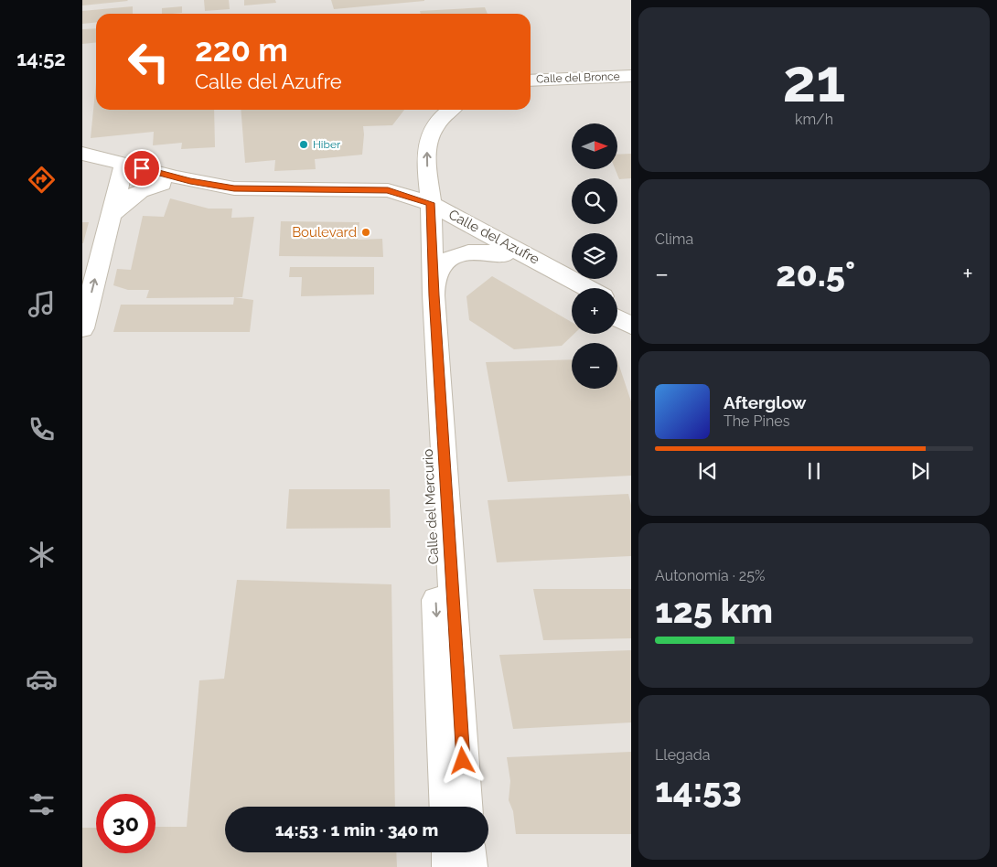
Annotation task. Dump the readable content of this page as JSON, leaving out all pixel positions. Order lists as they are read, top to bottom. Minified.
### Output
{"streets":{"street":["Calle del Bronce","Calle del Azufre","Calle del Mercurio"]},"crossings":[["Calle del Azufre","Calle del Mercurio"]],"places":["Hiber","Boulevard"],"north":"right","page":{"tabs":"14:52","tile":[["21","km/h"],"Clima",["Autonomía · 25%","125 km"],["Llegada","14:53"]],"turn":["220 m","Calle del Azufre"],"map_buttons":["+","−"],"heat":["−","20.5°","+"],"song":["Afterglow","The Pines"],"limit":"30","trip":"14:53 · 1 min · 340 m"}}
